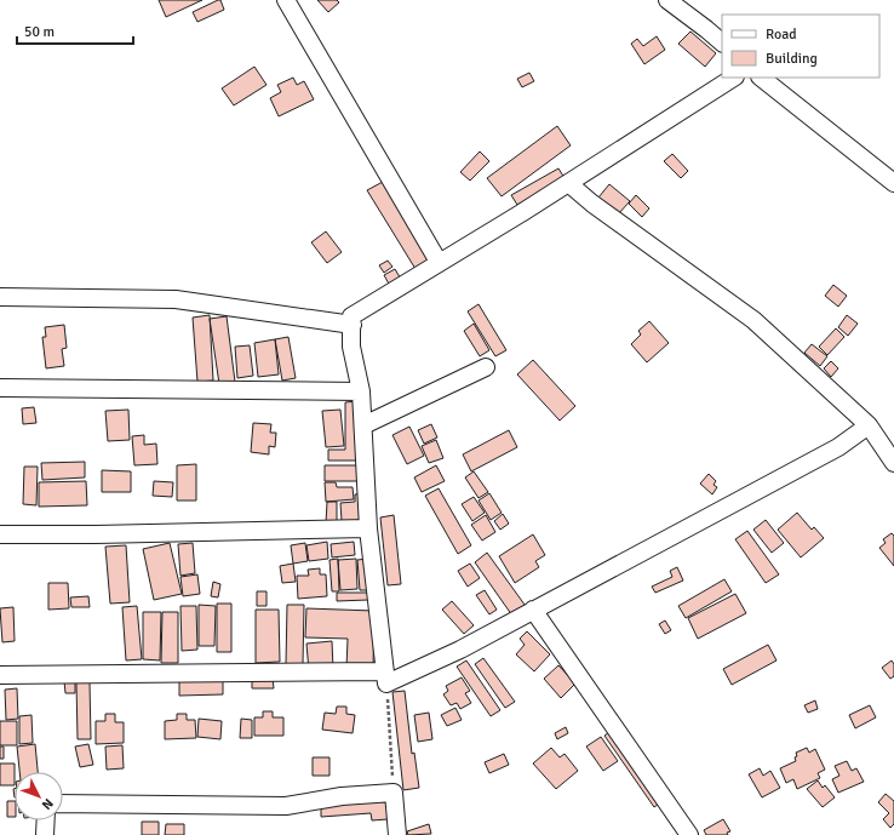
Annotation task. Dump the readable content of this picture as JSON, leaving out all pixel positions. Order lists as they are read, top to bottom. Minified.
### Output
{"legend":["Road","Building"],"scale_bar":"50 m","north":"bottom right"}
